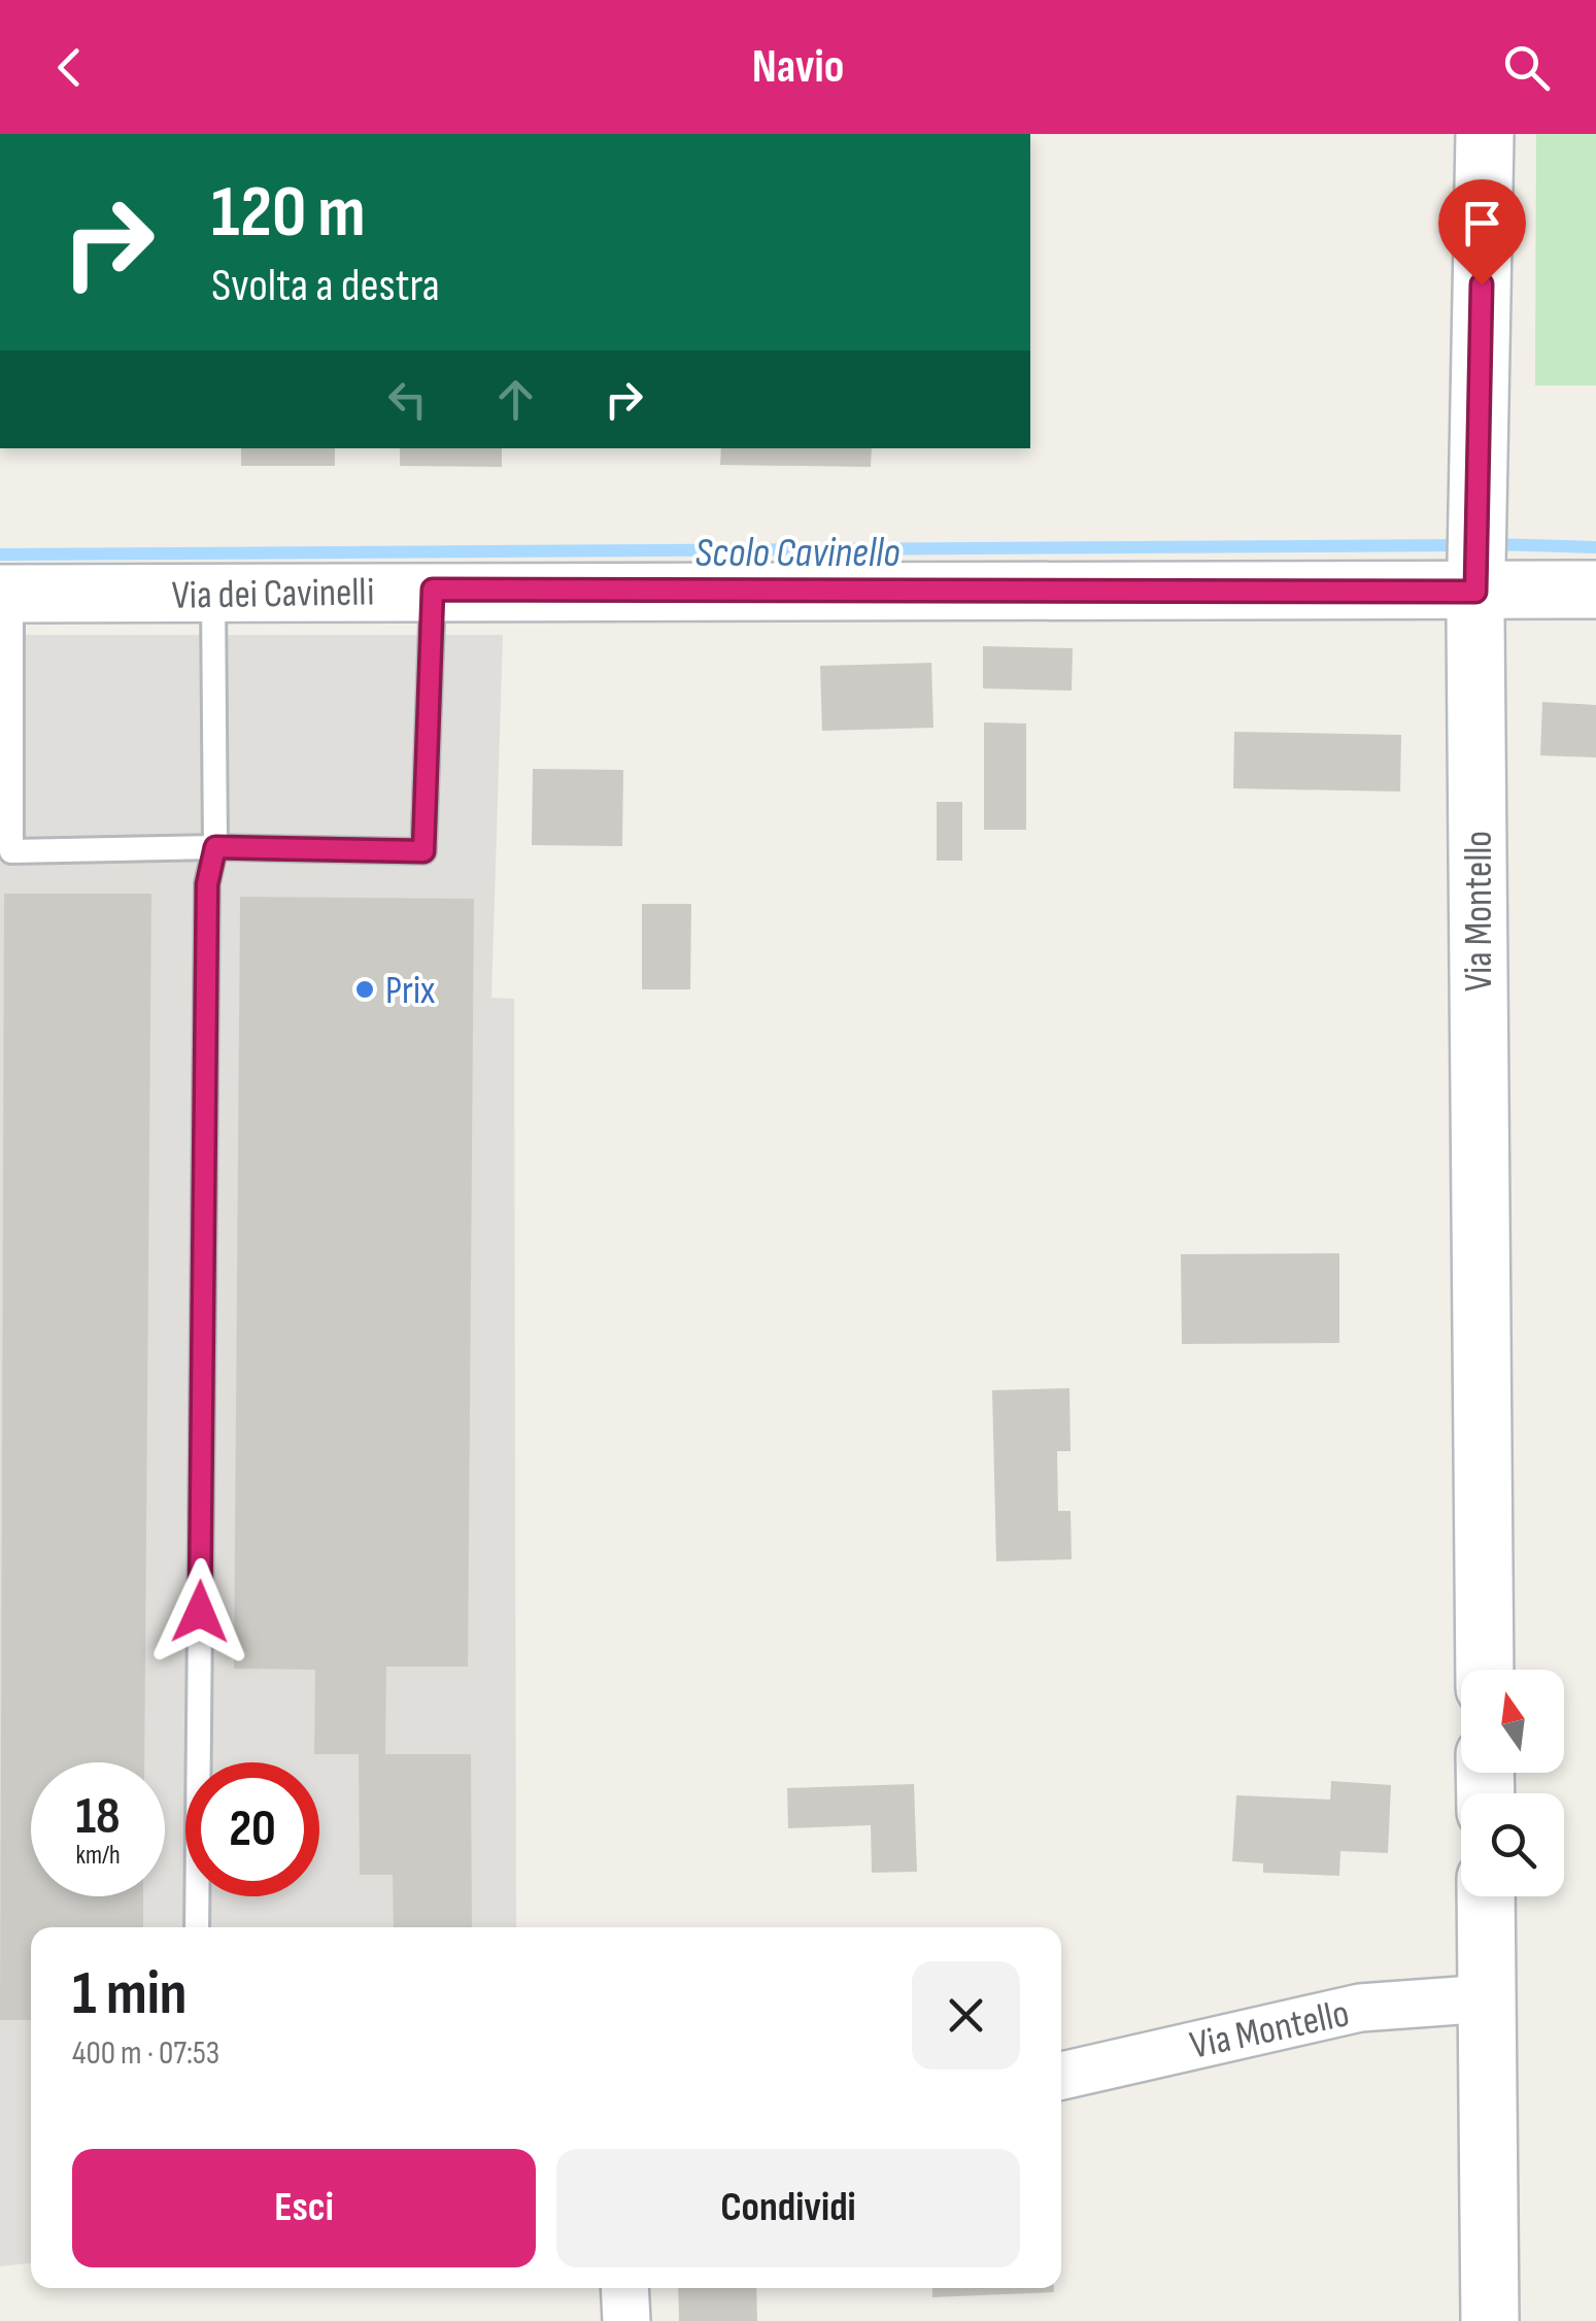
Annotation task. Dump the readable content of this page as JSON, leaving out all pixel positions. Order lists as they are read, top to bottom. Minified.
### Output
{"streets":{"street":["Via dei Cavinelli","Via Montello"]},"crossings":[["Via dei Cavinelli","Via Montello"]],"water":["Scolo Cavinello"],"places":["Prix"],"north":"top","page":{"header":"Navio","turn":["120 m","Svolta a destra"],"speed":"18 km/h","limit":"20","heading":["1 min","400 m · 07:53"],"buttons":["Esci","Condividi"]}}
